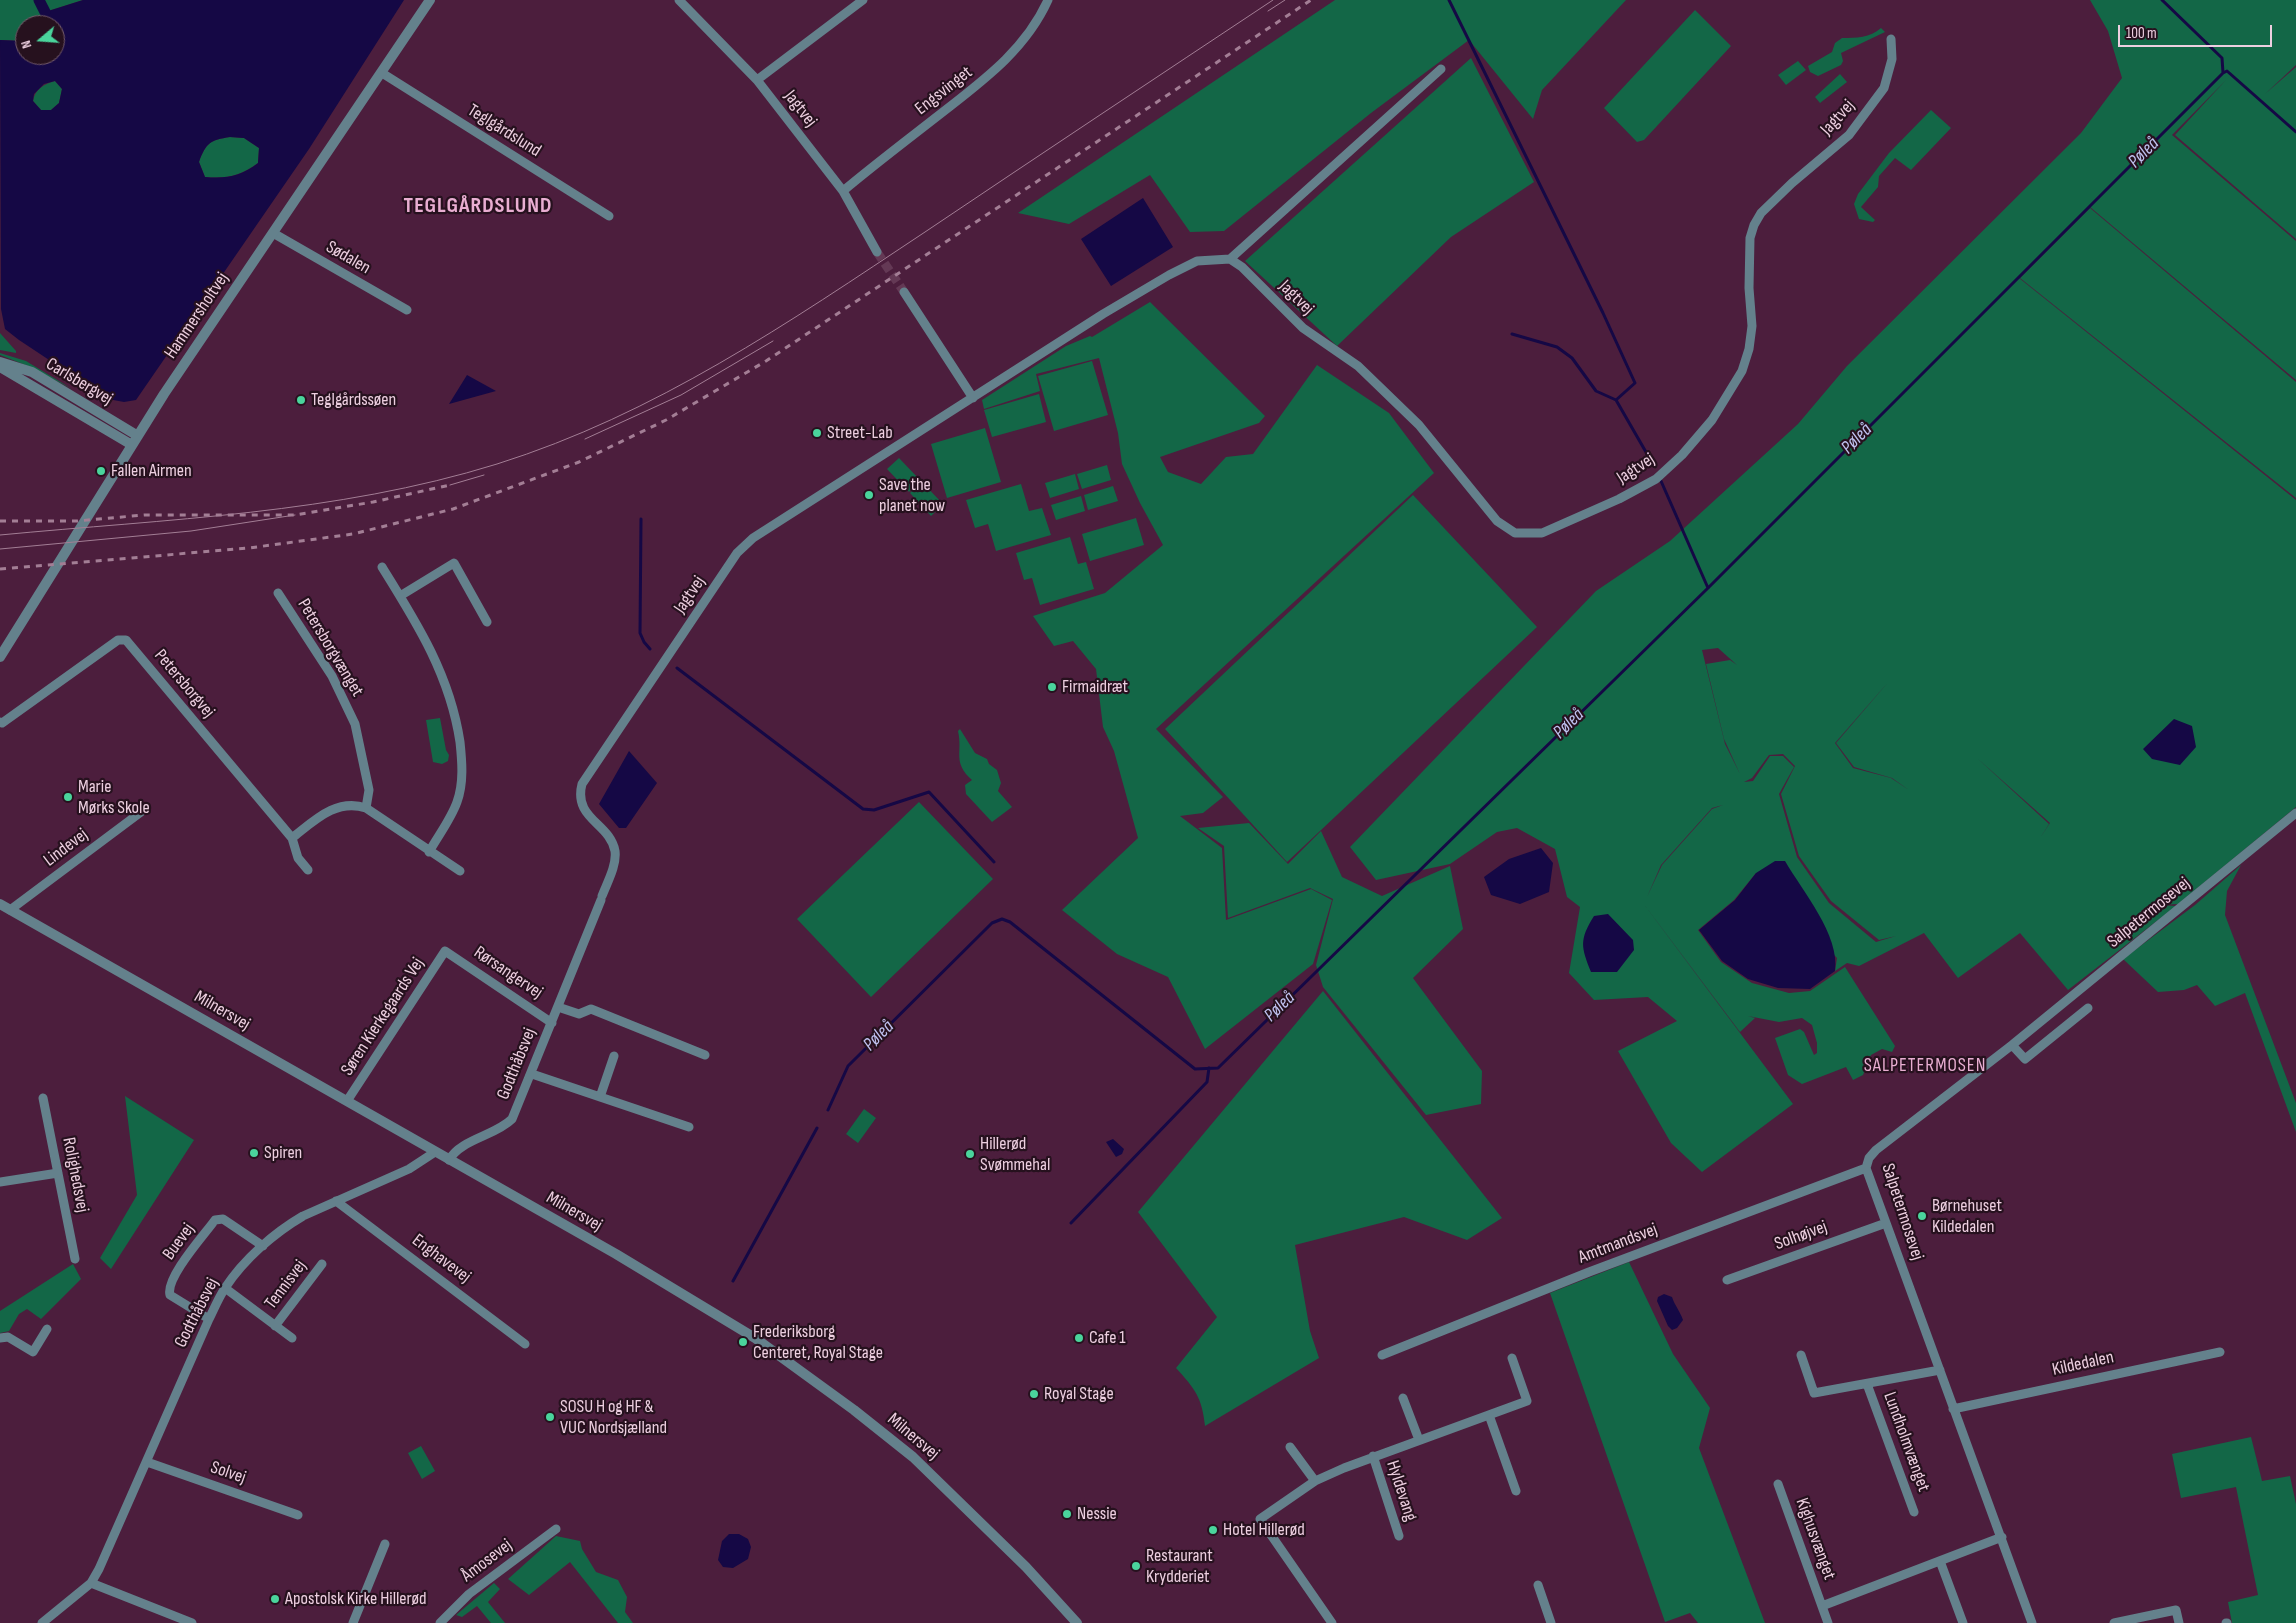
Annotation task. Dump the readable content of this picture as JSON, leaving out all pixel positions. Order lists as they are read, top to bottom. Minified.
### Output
{"streets":{"street":["Engsvinget","Jagtvej","Teglgårdslund","Sødalen","Hammersholtvej","Carlsbergvej","Petersborgvænget","Petersborgvej","Lindevej","Salpetermosevej","Rørsangervej","Milnersvej","Søren Kierkegaards Vej","Godthåbsvej","Rolighedsvej","Solhøjvej","Buevej","Amtmandsvej","Enghavevej","Tennisvej","Kildedalen","Lundholmvænget","Solvej","Hyldevang","Kighusvænget","Åmosevej"]},"crossings":[["Engsvinget","Jagtvej"],["Jagtvej","Godthåbsvej"],["Teglgårdslund","Hammersholtvej"],["Sødalen","Hammersholtvej"],["Hammersholtvej","Carlsbergvej"],["Lindevej","Milnersvej"],["Salpetermosevej","Solhøjvej"],["Salpetermosevej","Amtmandsvej"],["Salpetermosevej","Kildedalen"],["Salpetermosevej","Lundholmvænget"],["Salpetermosevej","Kighusvænget"],["Rørsangervej","Søren Kierkegaards Vej"],["Rørsangervej","Godthåbsvej"],["Milnersvej","Søren Kierkegaards Vej"],["Milnersvej","Godthåbsvej"],["Godthåbsvej","Buevej"],["Godthåbsvej","Enghavevej"],["Godthåbsvej","Tennisvej"],["Godthåbsvej","Solvej"]],"districts":["TEGLGÅRDSLUND","SALPETERMOSEN"],"water":["Pøleå"],"places":["Teglgårdssøen","Street-Lab","Fallen Airmen","Save the planet now","Firmaidræt","Marie Mørks Skole","Spiren","Hillerød Svømmehal","Børnehuset Kildedalen","Cafe 1","Frederiksborg Centeret, Royal Stage","Royal Stage","SOSU H og HF & VUC Nordsjælland","Nessie","Hotel Hillerød","Restaurant Krydderiet","Apostolsk Kirke Hillerød"],"scale_bar":"100 m","north":"left"}
